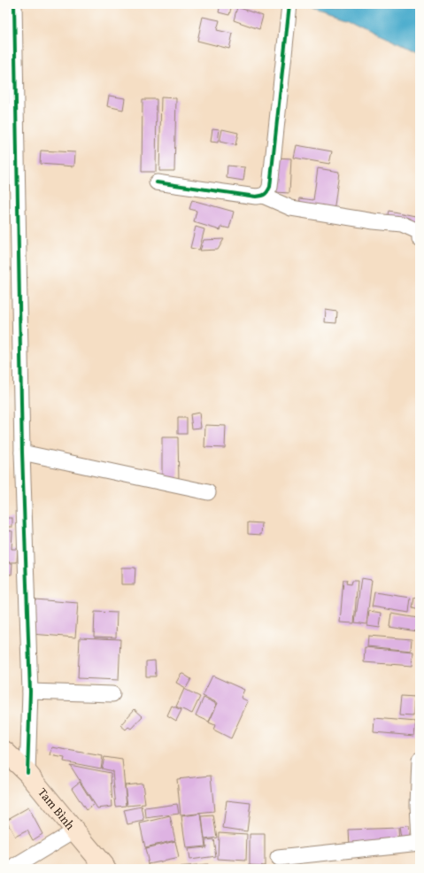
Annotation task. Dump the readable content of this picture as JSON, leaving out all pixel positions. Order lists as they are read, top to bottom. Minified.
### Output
{"streets":{"main road":["Tam Bình"]}}
